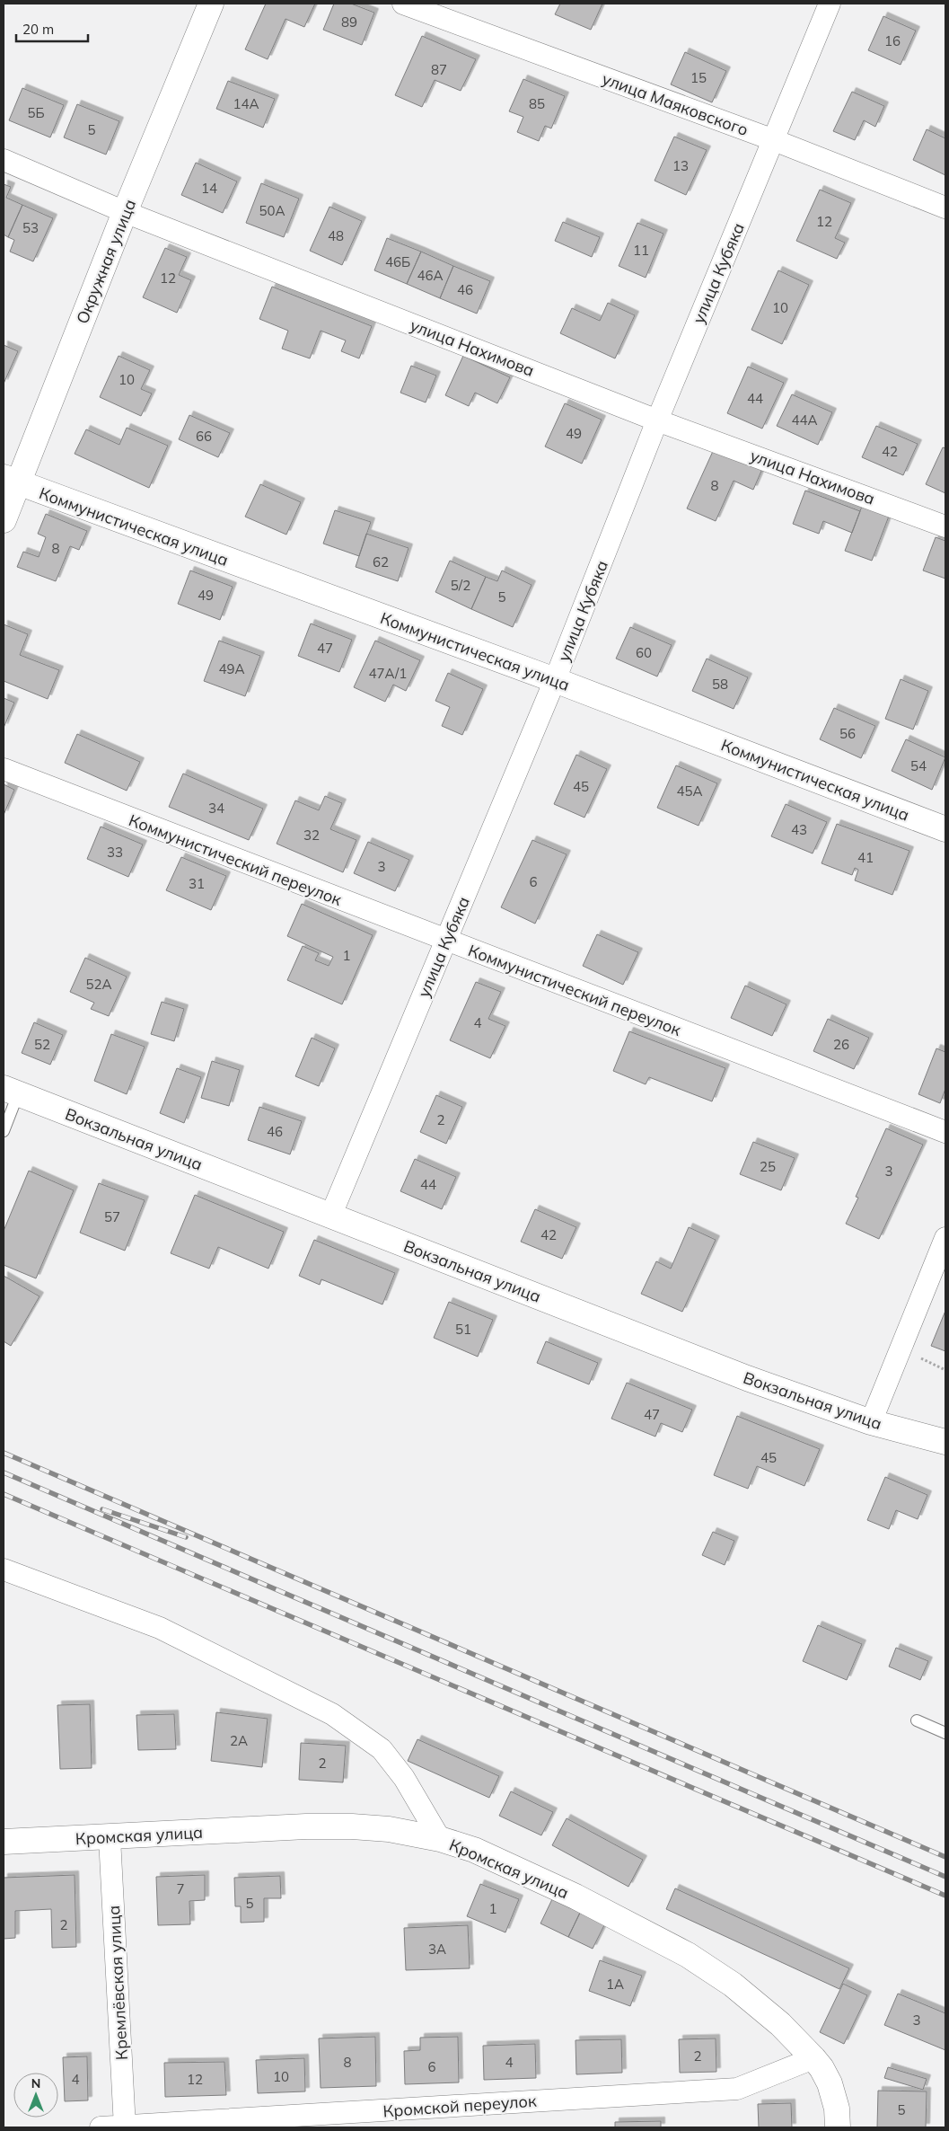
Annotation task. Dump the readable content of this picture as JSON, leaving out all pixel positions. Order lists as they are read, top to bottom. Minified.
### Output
{"streets":{"street":["улица Маяковского","Окружная улица","улица Кубяка","улица Нахимова","Коммунистическая улица","Коммунистический переулок","Вокзальная улица","Кромская улица","Кремлёвская улица","Кромской переулок"]},"crossings":[["улица Маяковского","улица Кубяка"],["Окружная улица","улица Нахимова"],["Окружная улица","Коммунистическая улица"],["улица Кубяка","улица Нахимова"],["улица Кубяка","Коммунистическая улица"],["улица Кубяка","Коммунистический переулок"],["улица Кубяка","Вокзальная улица"],["Кромская улица","Кремлёвская улица"],["Кромская улица","Кромской переулок"],["Кремлёвская улица","Кромской переулок"]],"house_numbers":["89","16","87","15","14А","85","5Б","5","13","14","50А","12","53","48","11","46Б","46А","12","46","10","10","44","44А","49","66","42","8","8","62","5/2","49","5","47","60","49А","47А/1","58","56","54","45","45А","34","43","32","33","41","3","6","31","1","52А","4","52","26","2","46","25","3","44","57","42","51","47","45","2А","2","7","5","1","2","3А","1А","3","2","8","4","6","10","4","12","5"],"scale_bar":"20 m","north":"top"}
